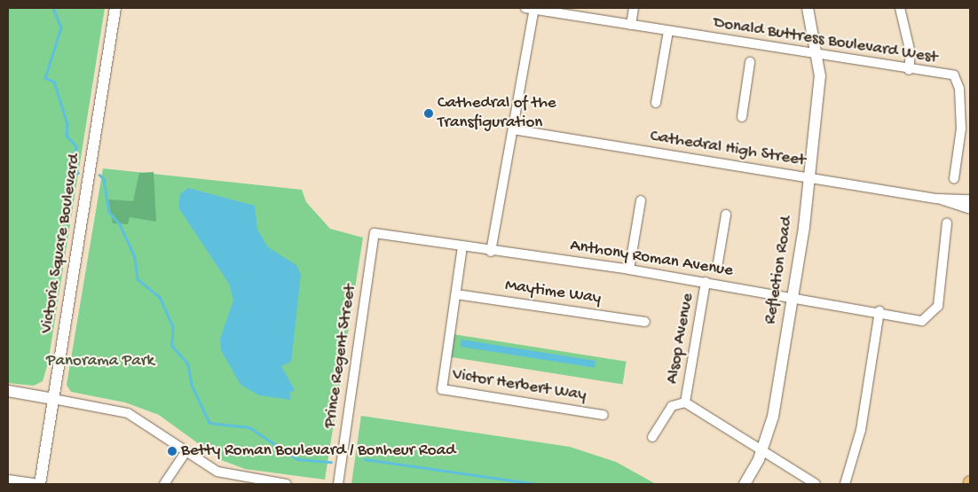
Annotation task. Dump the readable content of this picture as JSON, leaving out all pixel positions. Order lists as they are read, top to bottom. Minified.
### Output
{"streets":{"street":["Donald Buttress Boulevard West","Cathedral High Street","Victoria Square Boulevard","Anthony Roman Avenue","Reflection Road","Maytime Way","Alsop Avenue","Prince Regent Street","Victor Herbert Way"]},"crossings":[["Donald Buttress Boulevard West","Reflection Road"],["Cathedral High Street","Reflection Road"],["Anthony Roman Avenue","Reflection Road"],["Anthony Roman Avenue","Alsop Avenue"],["Anthony Roman Avenue","Prince Regent Street"],["Anthony Roman Avenue","Victor Herbert Way"],["Maytime Way","Victor Herbert Way"]],"parks":["Panorama Park"],"places":["Cathedral of the Transfiguration","Betty Roman Boulevard / Bonheur Road"]}
